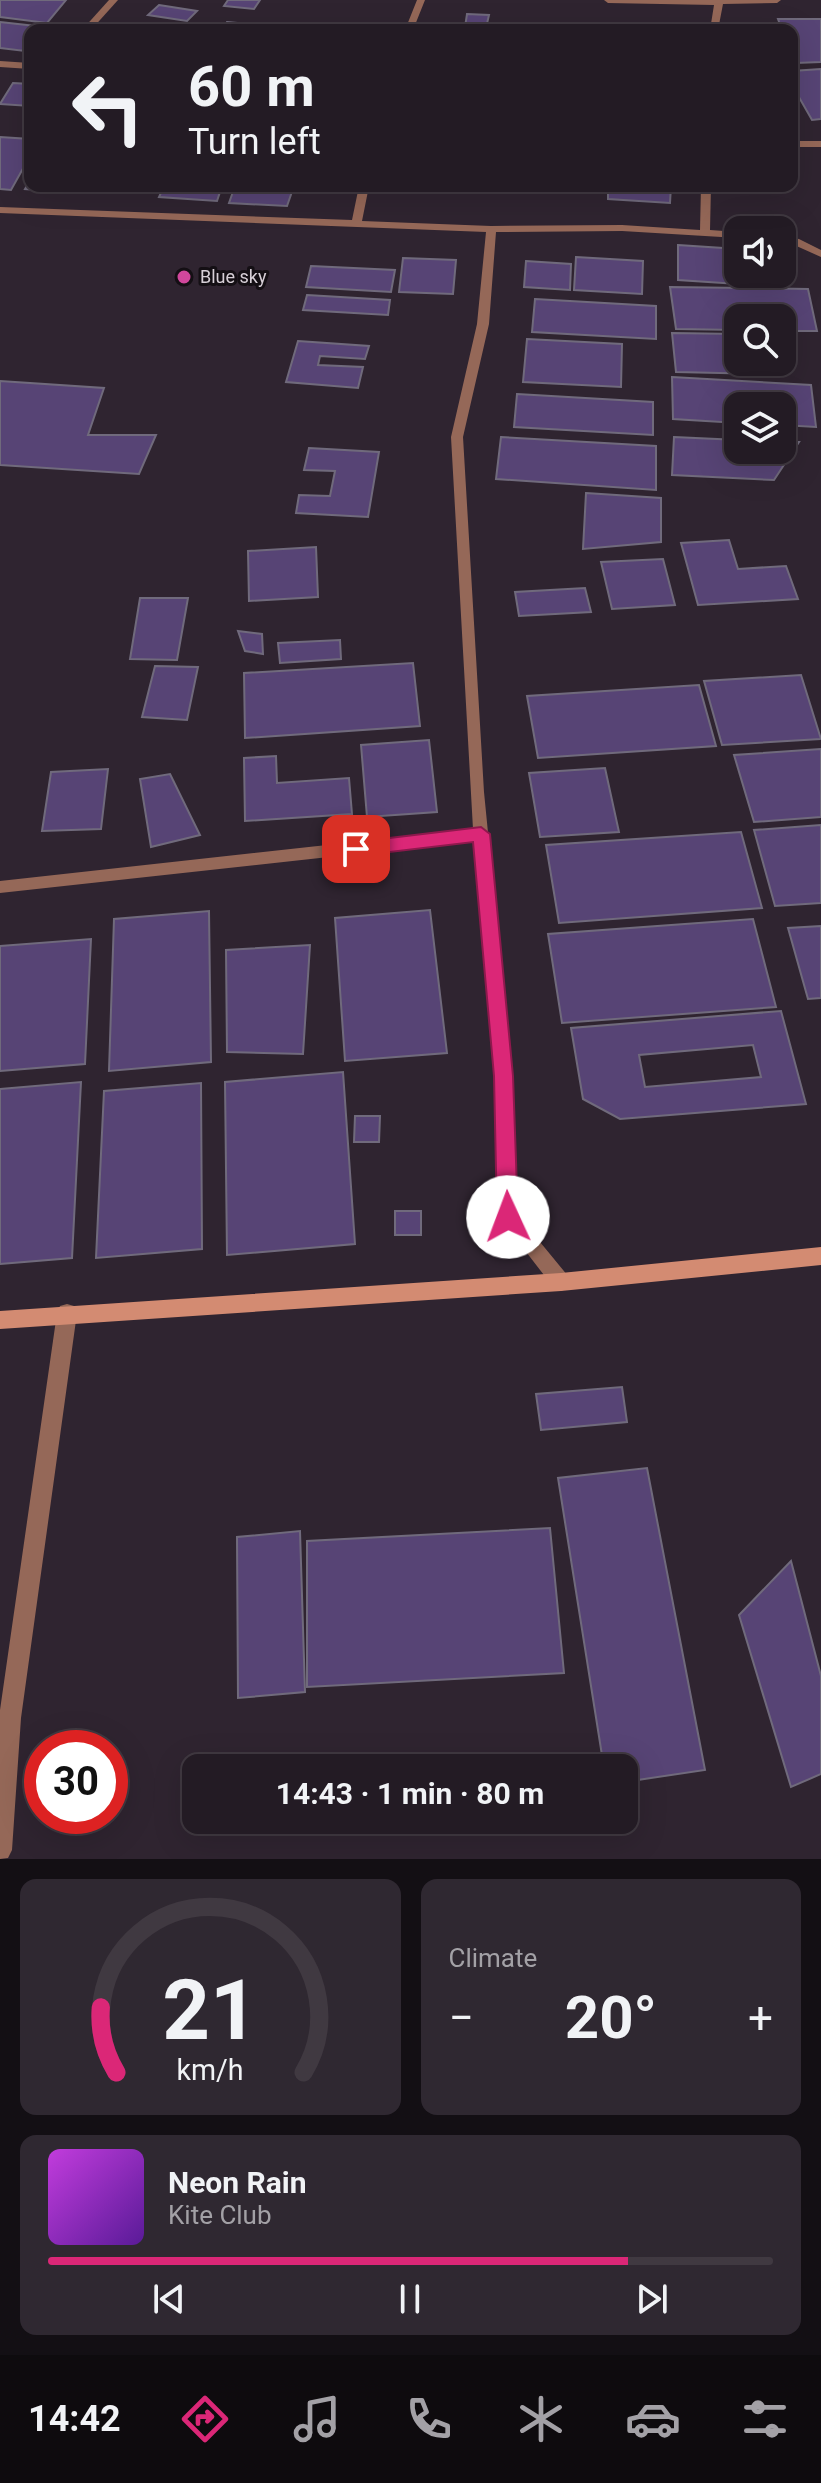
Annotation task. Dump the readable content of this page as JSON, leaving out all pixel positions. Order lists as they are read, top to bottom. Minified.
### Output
{"places":["Blue sky"],"page":{"turn":["60 m","Turn left"],"limit":"30","trip":"14:43 · 1 min · 80 m","tile":"Climate","heat":["−","20°","+"],"song":["Neon Rain","Kite Club"],"tabs":"14:42","gauge":["21","km/h"]}}
